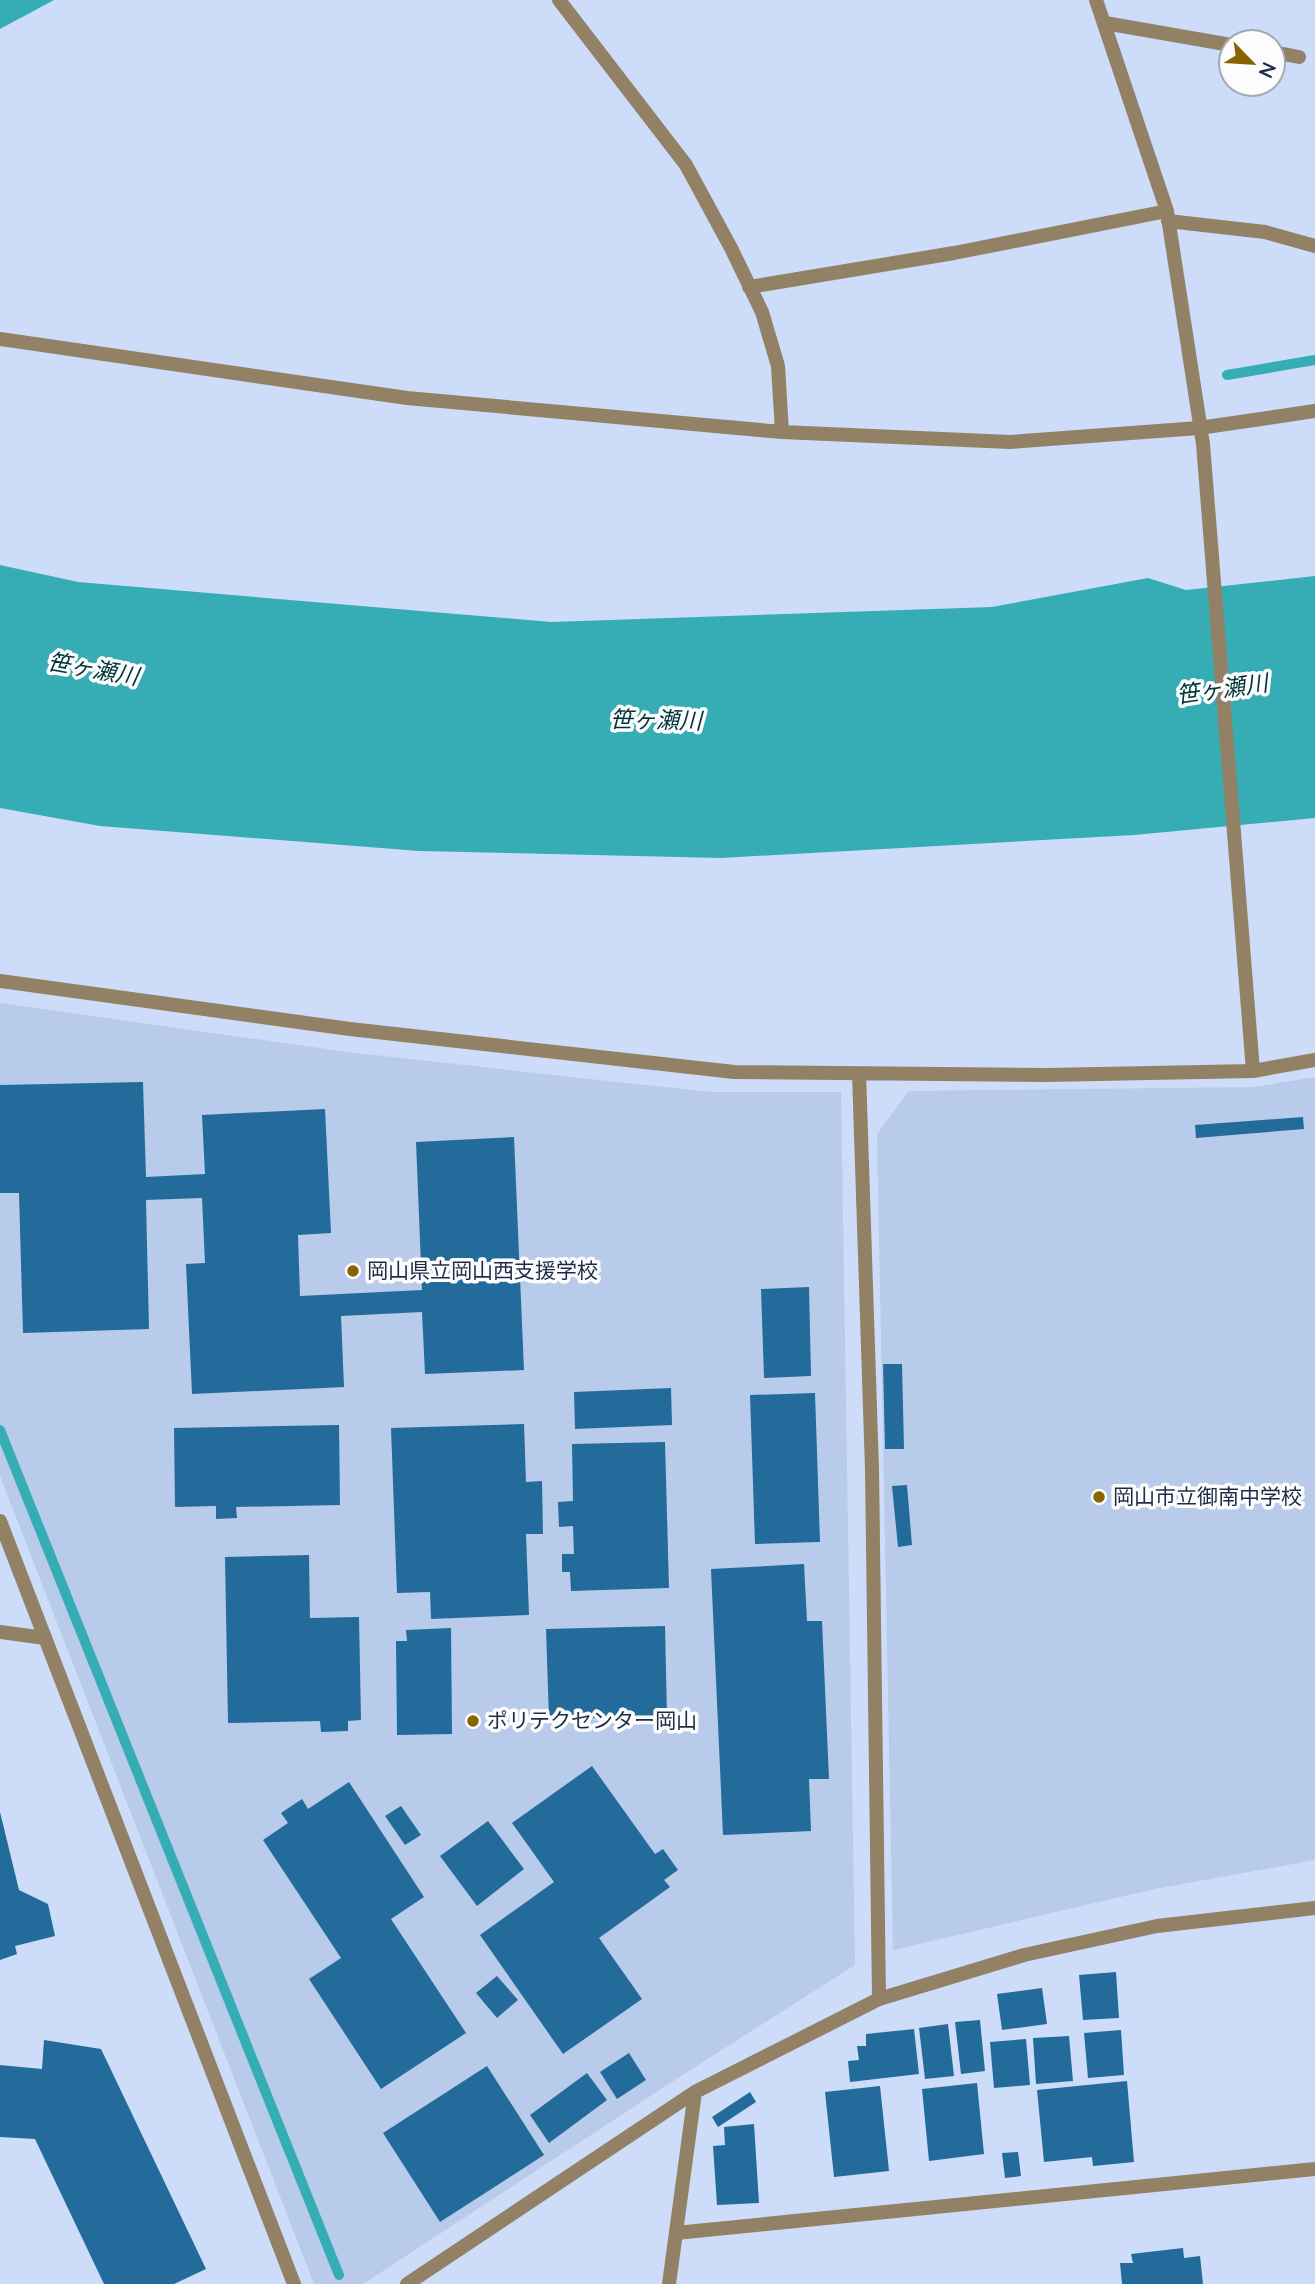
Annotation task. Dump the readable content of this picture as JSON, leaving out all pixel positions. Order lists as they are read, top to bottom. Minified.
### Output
{"water":["笹ヶ瀬川"],"places":["岡山県立岡山西支援学校","岡山市立御南中学校","ポリテクセンター岡山"],"north":"bottom right"}
